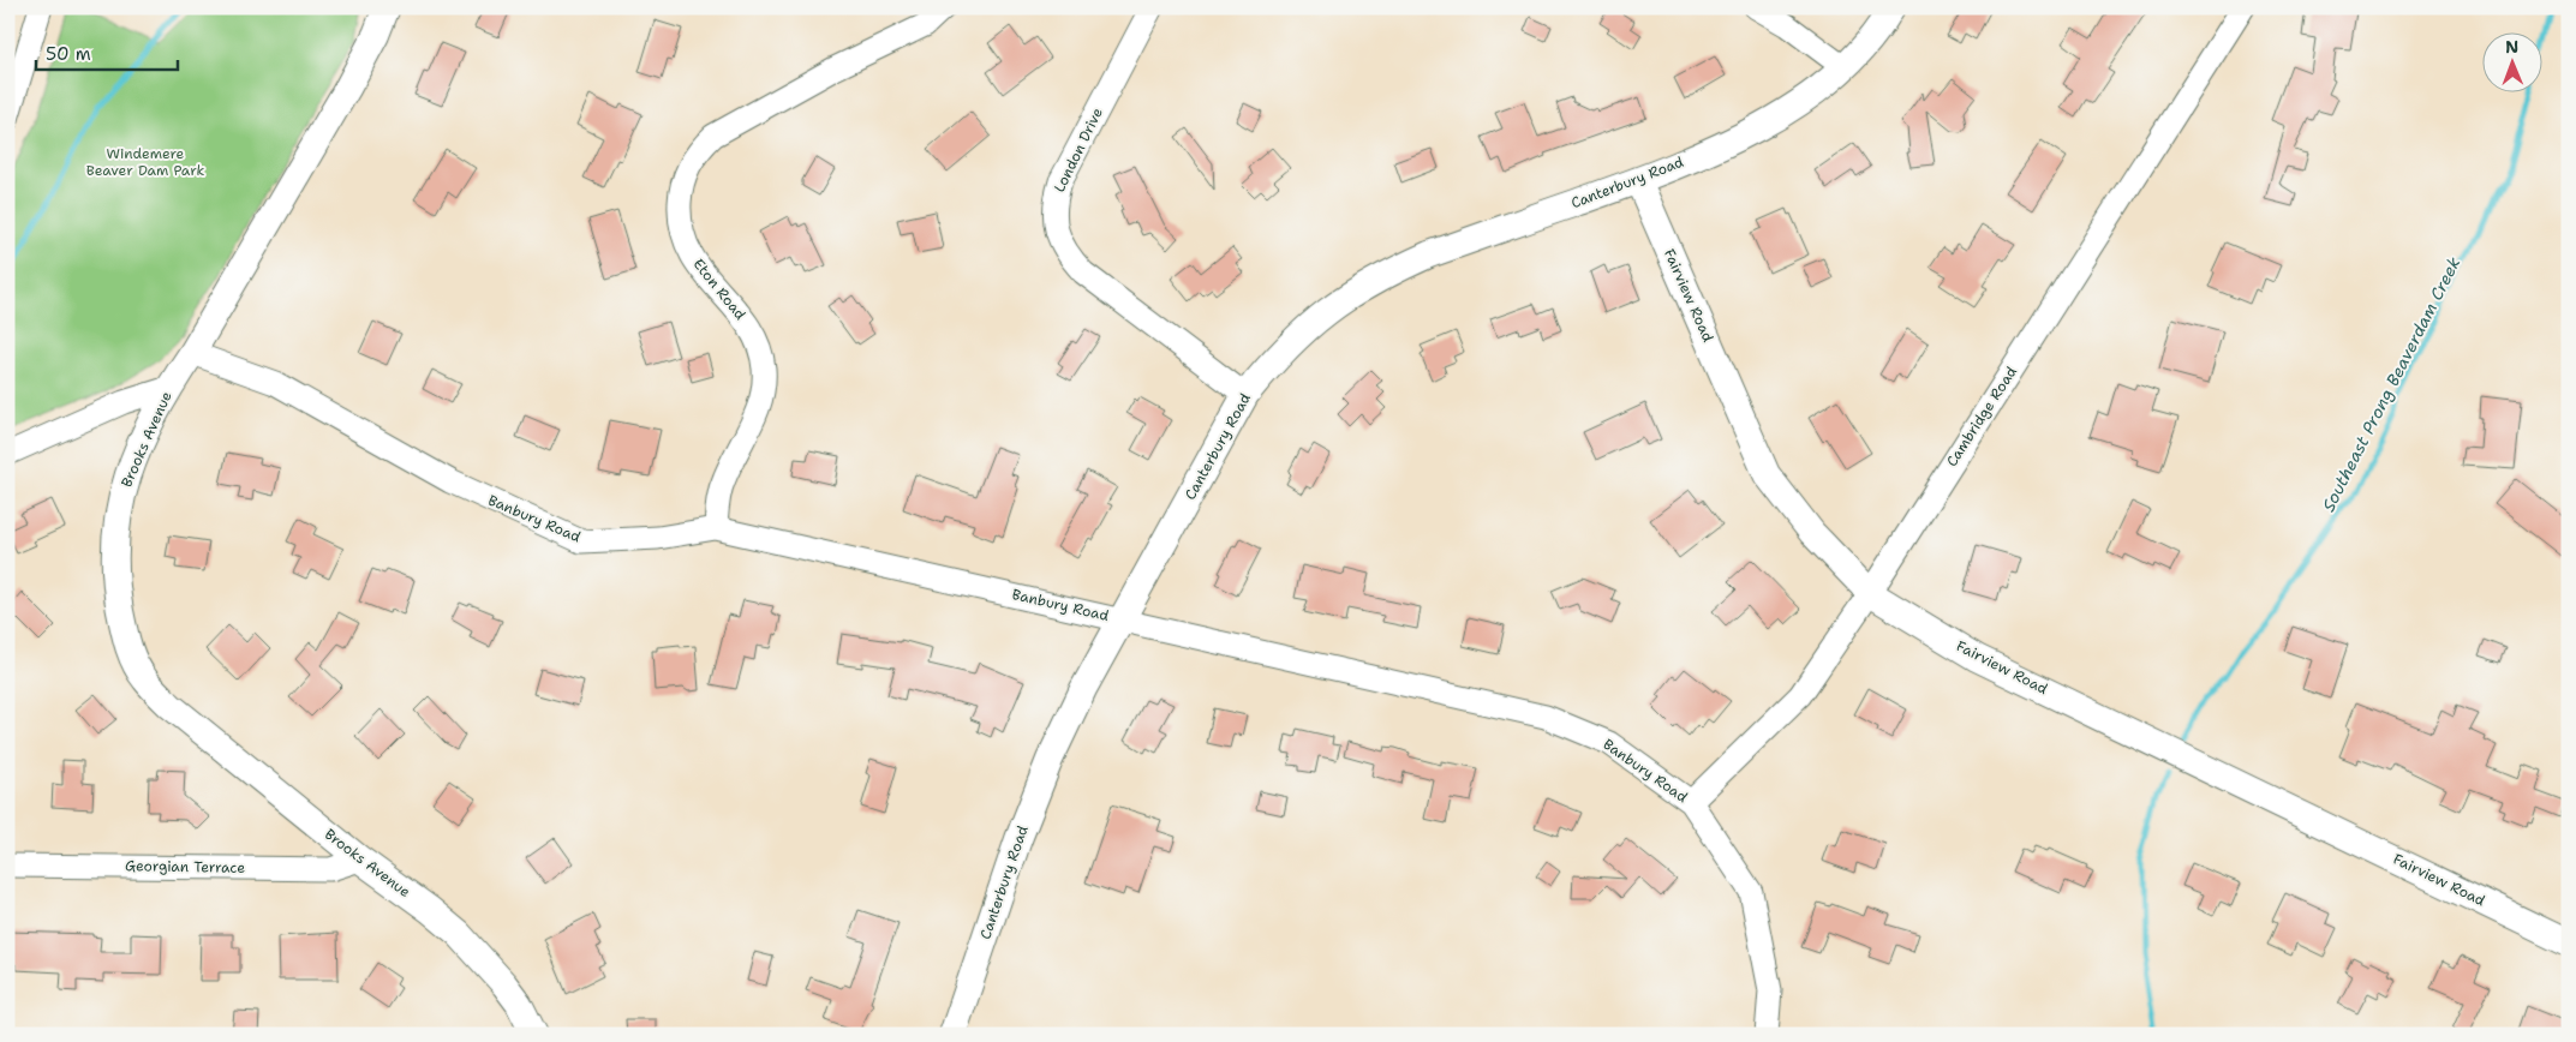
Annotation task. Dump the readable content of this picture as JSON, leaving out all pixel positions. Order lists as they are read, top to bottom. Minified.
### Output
{"streets":{"street":["London Drive","Canterbury Road","Eton Road","Fairview Road","Cambridge Road","Brooks Avenue","Banbury Road","Georgian Terrace"]},"crossings":[["London Drive","Canterbury Road"],["Canterbury Road","Fairview Road"],["Canterbury Road","Banbury Road"],["Eton Road","Banbury Road"],["Fairview Road","Cambridge Road"],["Cambridge Road","Banbury Road"],["Brooks Avenue","Banbury Road"],["Brooks Avenue","Georgian Terrace"]],"water":["Southeast Prong Beaverdam Creek"],"parks":["Windemere Beaver Dam Park"],"scale_bar":"50 m","north":"top"}
